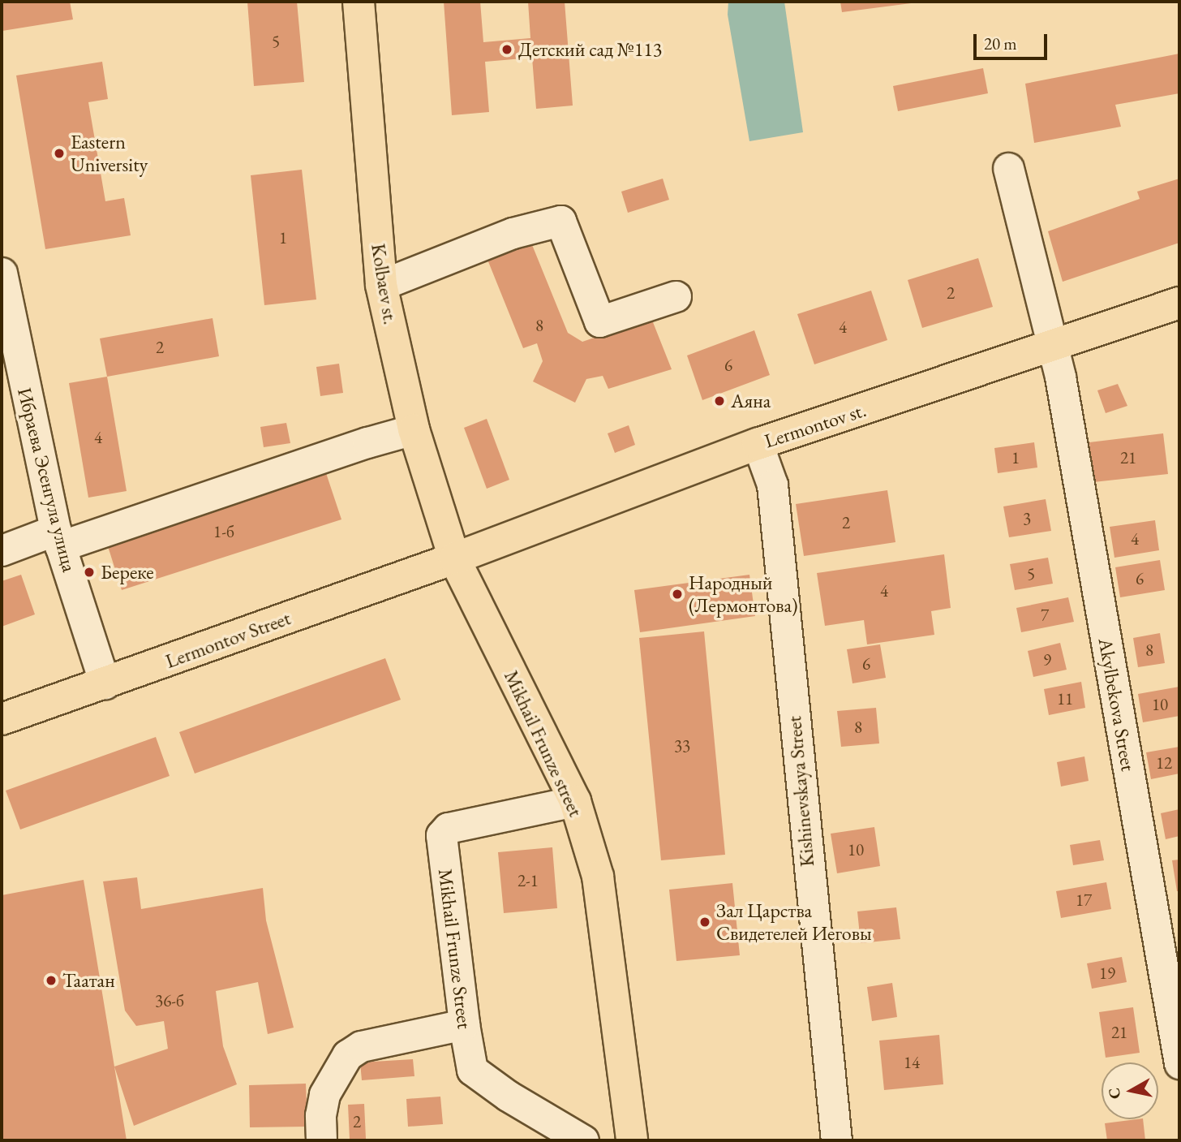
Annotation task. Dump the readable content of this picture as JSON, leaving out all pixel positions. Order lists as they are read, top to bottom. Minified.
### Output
{"streets":{"main road":["Kolbaev st.","Lermontov st.","Lermontov Street","Mikhail Frunze street"],"street":["Ибраева Эсенгула улица","Akylbekova Street","Kishinevskaya Street","Mikhail Frunze Street"]},"crossings":[["Kolbaev st.","Lermontov st."],["Kolbaev st.","Lermontov Street"],["Kolbaev st.","Mikhail Frunze street"],["Lermontov st.","Lermontov Street"],["Lermontov st.","Akylbekova Street"],["Lermontov st.","Mikhail Frunze street"],["Lermontov st.","Kishinevskaya Street"],["Ибраева Эсенгула улица","Lermontov Street"],["Lermontov Street","Mikhail Frunze street"],["Mikhail Frunze street","Mikhail Frunze Street"]],"places":["Детский сад №113","Eastern University","Аяна","Береке","Народный (Лермонтова)","Зал Царства Свидетелей Иеговы","Таатан"],"house_numbers":["5","1","2","8","4","2","6","4","1","21","3","2","1-б","4","5","6","4","7","8","9","6","11","10","8","33","12","10","2-1","17","19","36-б","21","14","2"],"scale_bar":"20 m","north":"left"}
